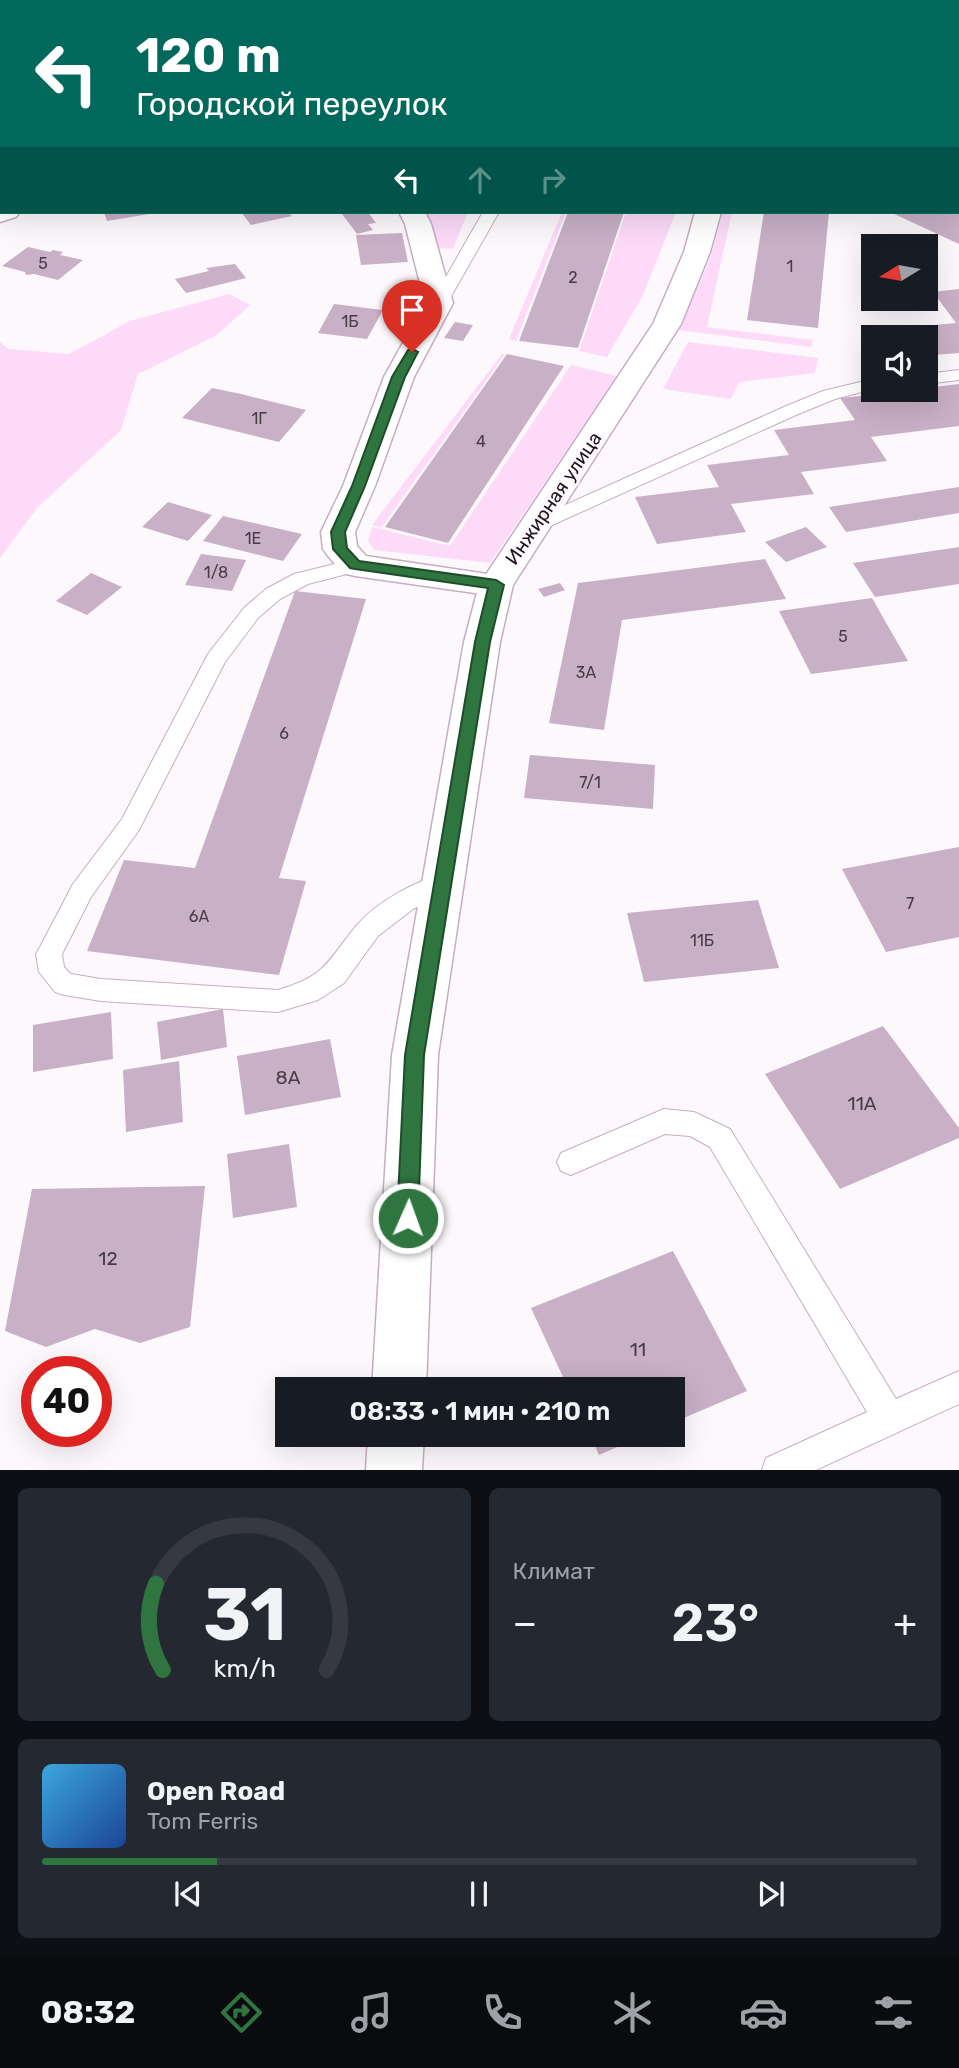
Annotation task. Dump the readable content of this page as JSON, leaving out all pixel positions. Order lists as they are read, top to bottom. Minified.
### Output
{"streets":{"street":["Инжирная улица"]},"house_numbers":["5","1","2","1Б","1Г","4","1Е","1/8","5","3А","6","7/1","7","6А","11Б","8А","11А","12","11"],"north":"left","page":{"turn":["120 m","Городской переулок"],"limit":"40","trip":"08:33 · 1 мин · 210 m","tile":"Климат","heat":["−","23°","+"],"song":["Open Road","Tom Ferris"],"tabs":"08:32","gauge":["31","km/h"]}}
